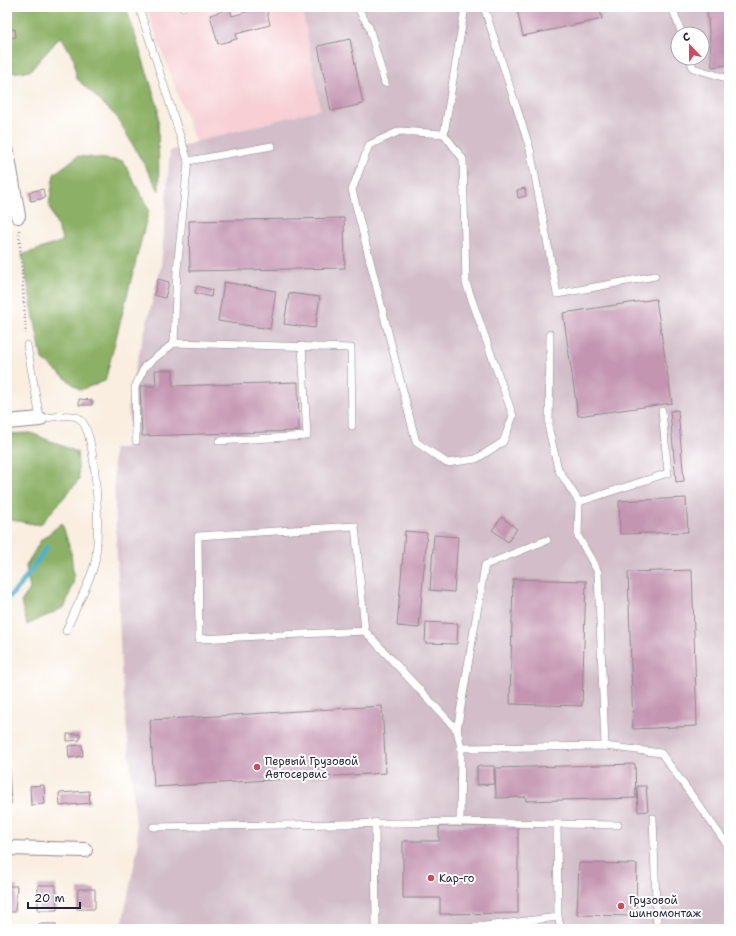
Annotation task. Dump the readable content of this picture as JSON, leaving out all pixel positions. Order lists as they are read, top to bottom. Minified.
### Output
{"places":["Первый Грузовой Автосервис","Кар-го","Грузовой шиномонтаж"],"scale_bar":"20 m","north":"top"}
